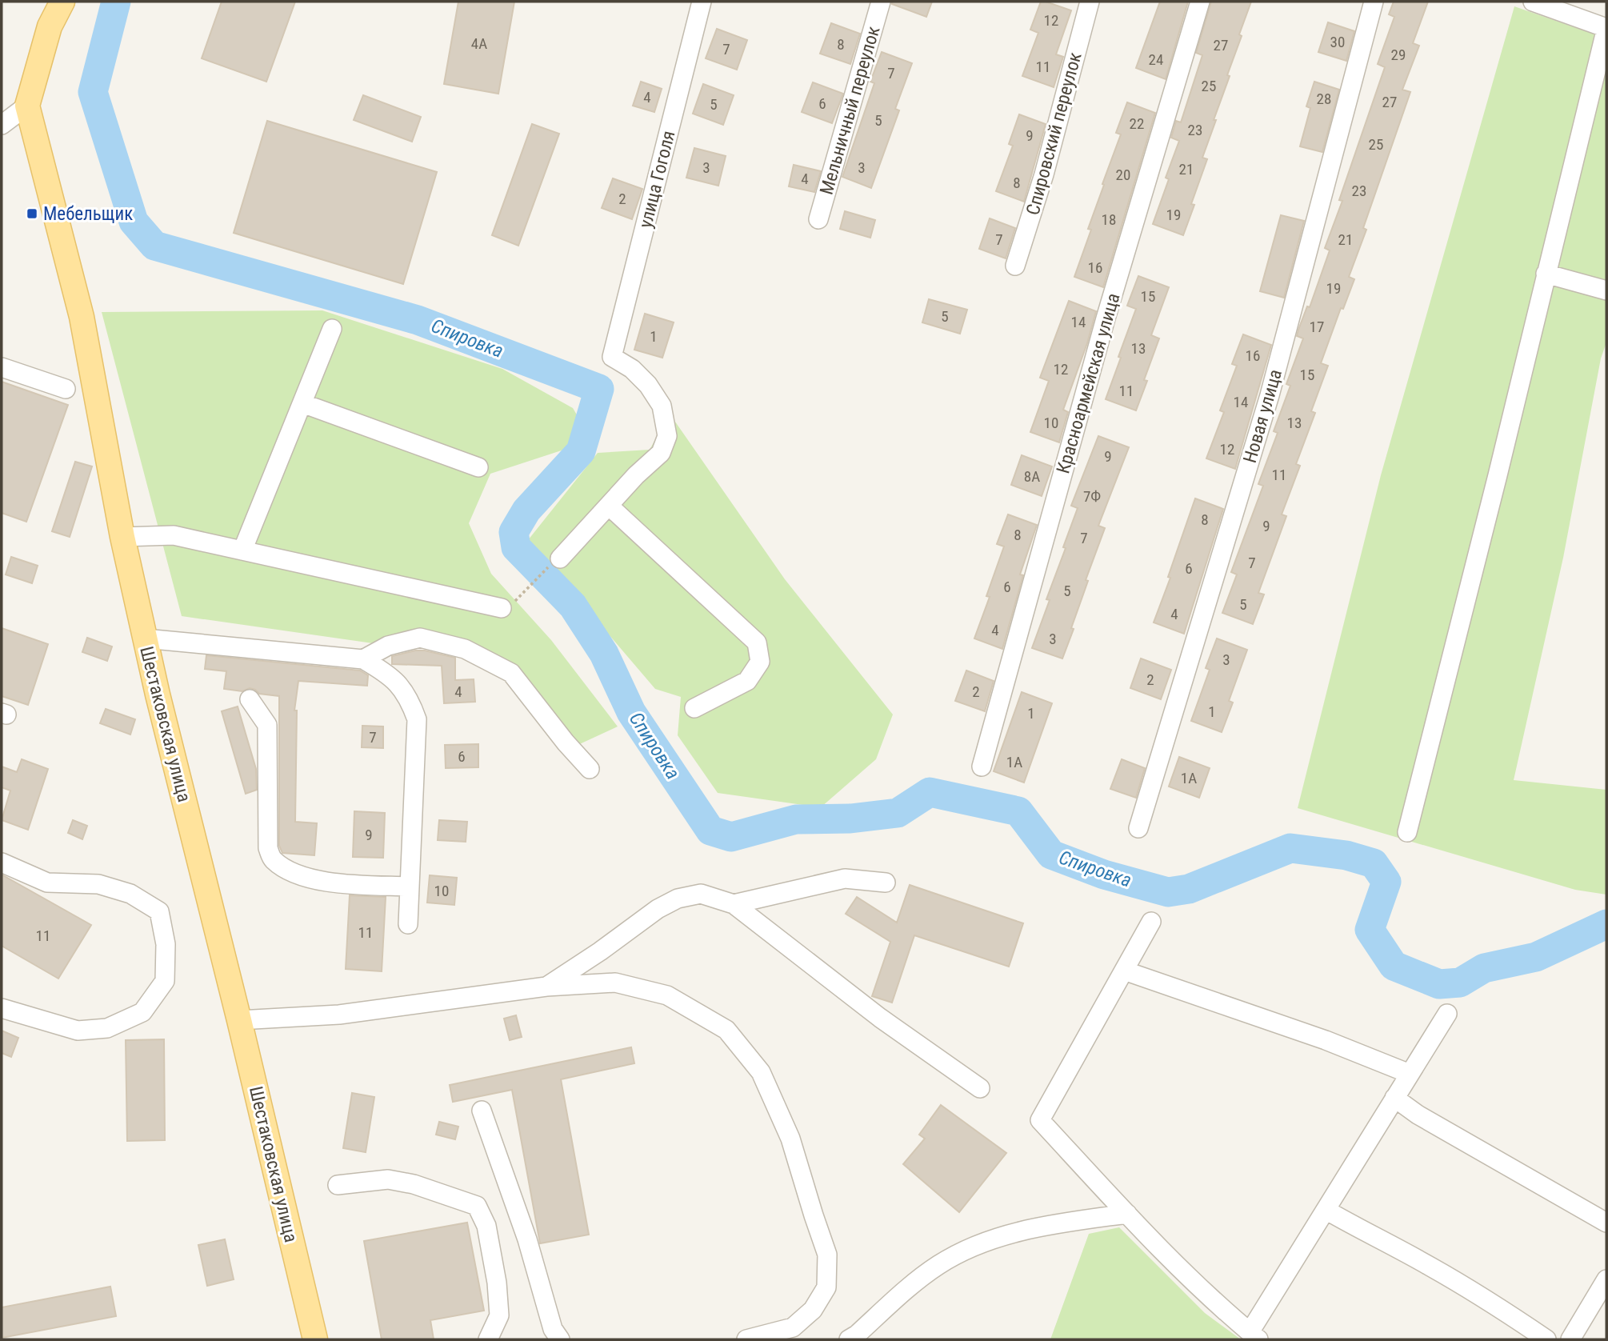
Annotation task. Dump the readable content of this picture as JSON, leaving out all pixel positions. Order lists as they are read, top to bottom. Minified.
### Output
{"streets":{"main road":["Шестаковская улица"],"street":["Мельничный переулок","Спировский переулок","улица Гоголя","Красноармейская улица","Новая улица"]},"water":["Спировка"],"places":{"transit":["Мебельщик"]},"house_numbers":["12","30","4А","8","27","7","29","24","11","7","25","4","28","27","6","5","5","22","23","9","25","3","3","21","20","4","8","23","2","19","18","7","21","16","19","15","5","14","17","1","13","16","12","15","11","14","10","13","12","9","11","8А","7Ф","8","9","8","7","7","6","6","5","5","4","4","3","3","2","4","2","1","1","7","6","1А","1А","9","10","11","11"]}
